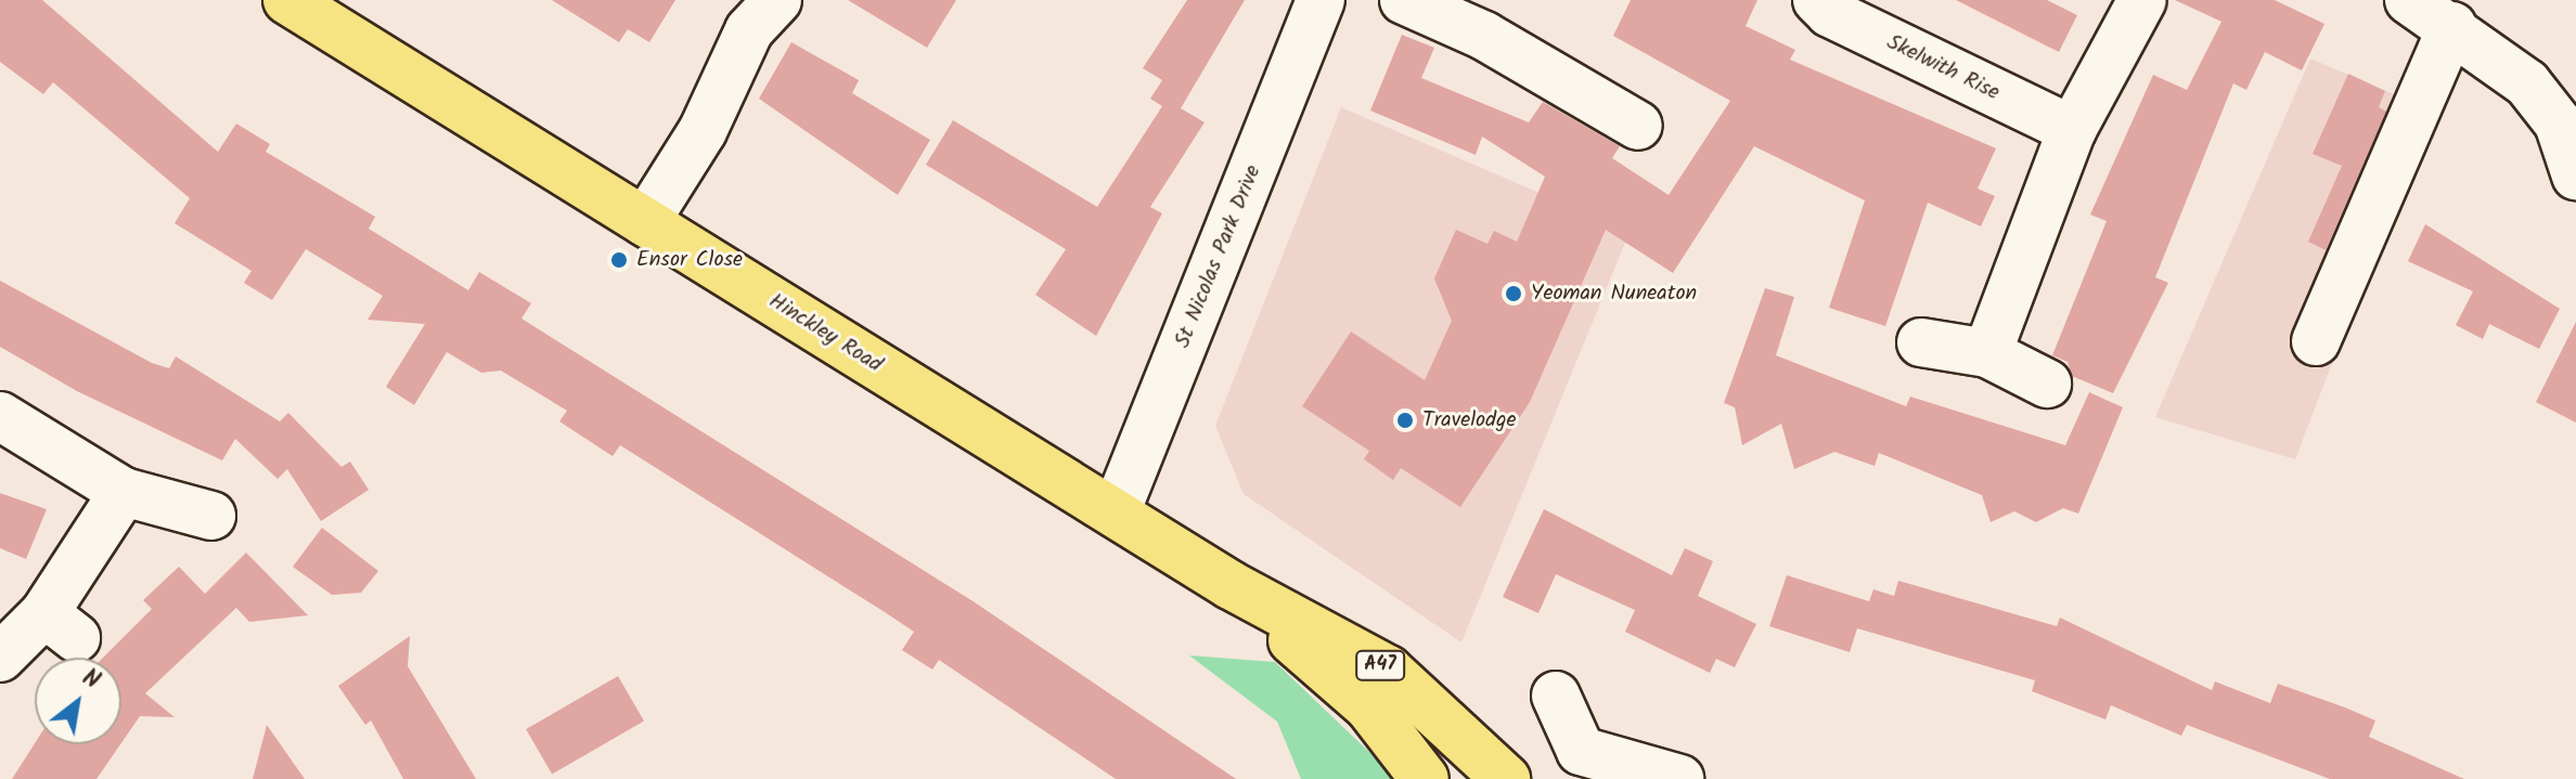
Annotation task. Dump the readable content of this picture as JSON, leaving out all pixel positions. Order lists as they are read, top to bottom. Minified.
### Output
{"streets":{"main road":["Hinckley Road","A47"],"street":["Skelwith Rise","St Nicolas Park Drive"]},"crossings":[["St Nicolas Park Drive","Hinckley Road"]],"places":["Ensor Close","Yeoman Nuneaton","Travelodge"],"north":"top right"}
